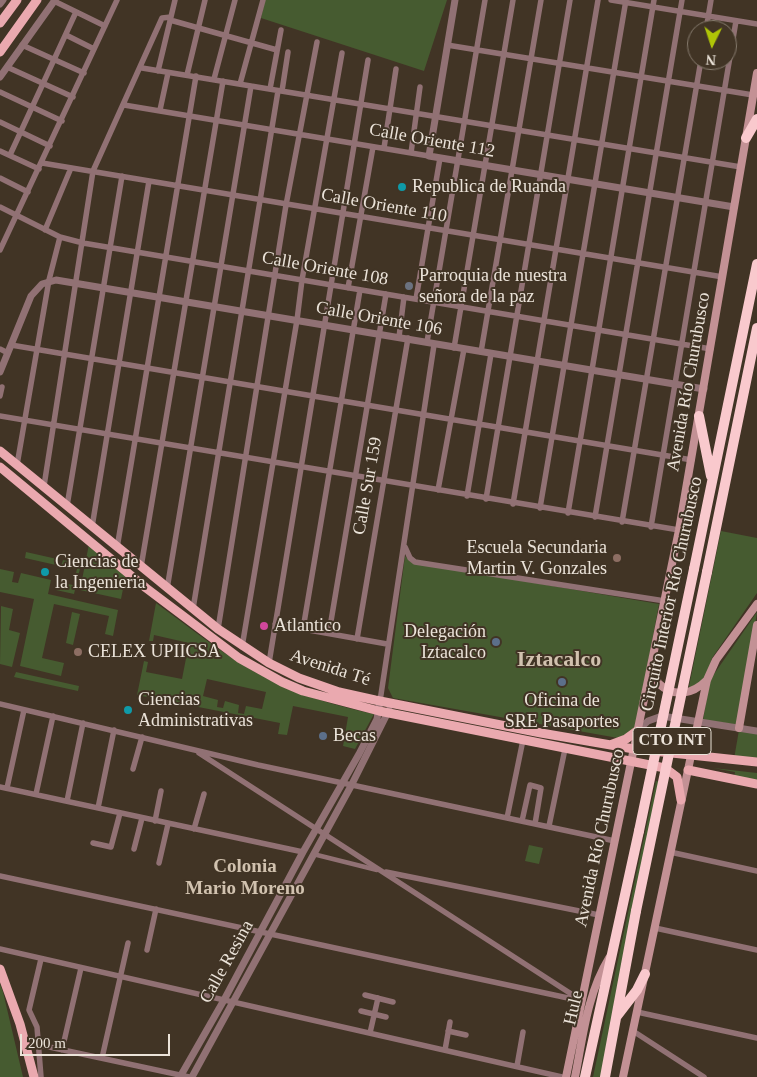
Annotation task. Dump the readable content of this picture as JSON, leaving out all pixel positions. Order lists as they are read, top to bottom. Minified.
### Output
{"streets":{"highway":["Circuito Interior Río Churubusco","CTO INT"],"main road":["Avenida Río Churubusco","Avenida Té","Hule"],"street":["Calle Oriente 112","Calle Oriente 110","Calle Oriente 108","Calle Oriente 106","Calle Sur 159","Calle Resina"]},"crossings":[["Calle Oriente 112","Avenida Río Churubusco"],["Calle Oriente 110","Avenida Río Churubusco"],["Calle Oriente 108","Avenida Río Churubusco"],["Calle Oriente 106","Avenida Río Churubusco"],["Calle Oriente 106","Calle Sur 159"],["Avenida Río Churubusco","Avenida Té"],["Circuito Interior Río Churubusco","Hule"],["Avenida Té","CTO INT"],["Avenida Té","Calle Resina"]],"districts":["Iztacalco","Colonia Mario Moreno"],"places":["Republica de Ruanda","Parroquia de nuestra señora de la paz","Escuela Secundaria Martin V. Gonzales","Ciencias de la Ingenieria","Atlantico","Delegación Iztacalco","CELEX UPIICSA","Oficina de SRE Pasaportes","Ciencias Administrativas","Becas"],"scale_bar":"200 m","north":"bottom"}
